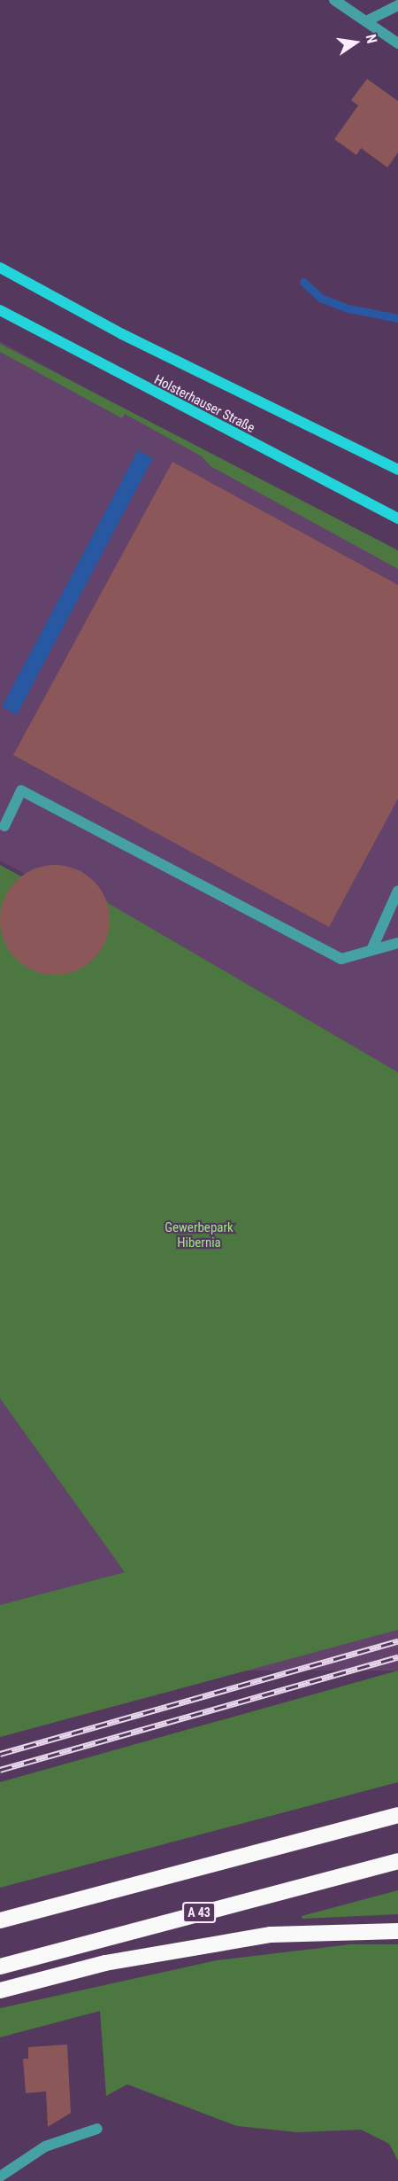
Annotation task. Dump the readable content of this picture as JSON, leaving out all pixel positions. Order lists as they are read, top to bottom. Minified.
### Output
{"streets":{"highway":["A 43"],"main road":["Holsterhauser Straße"]},"parks":["Gewerbepark Hibernia"],"north":"right"}
